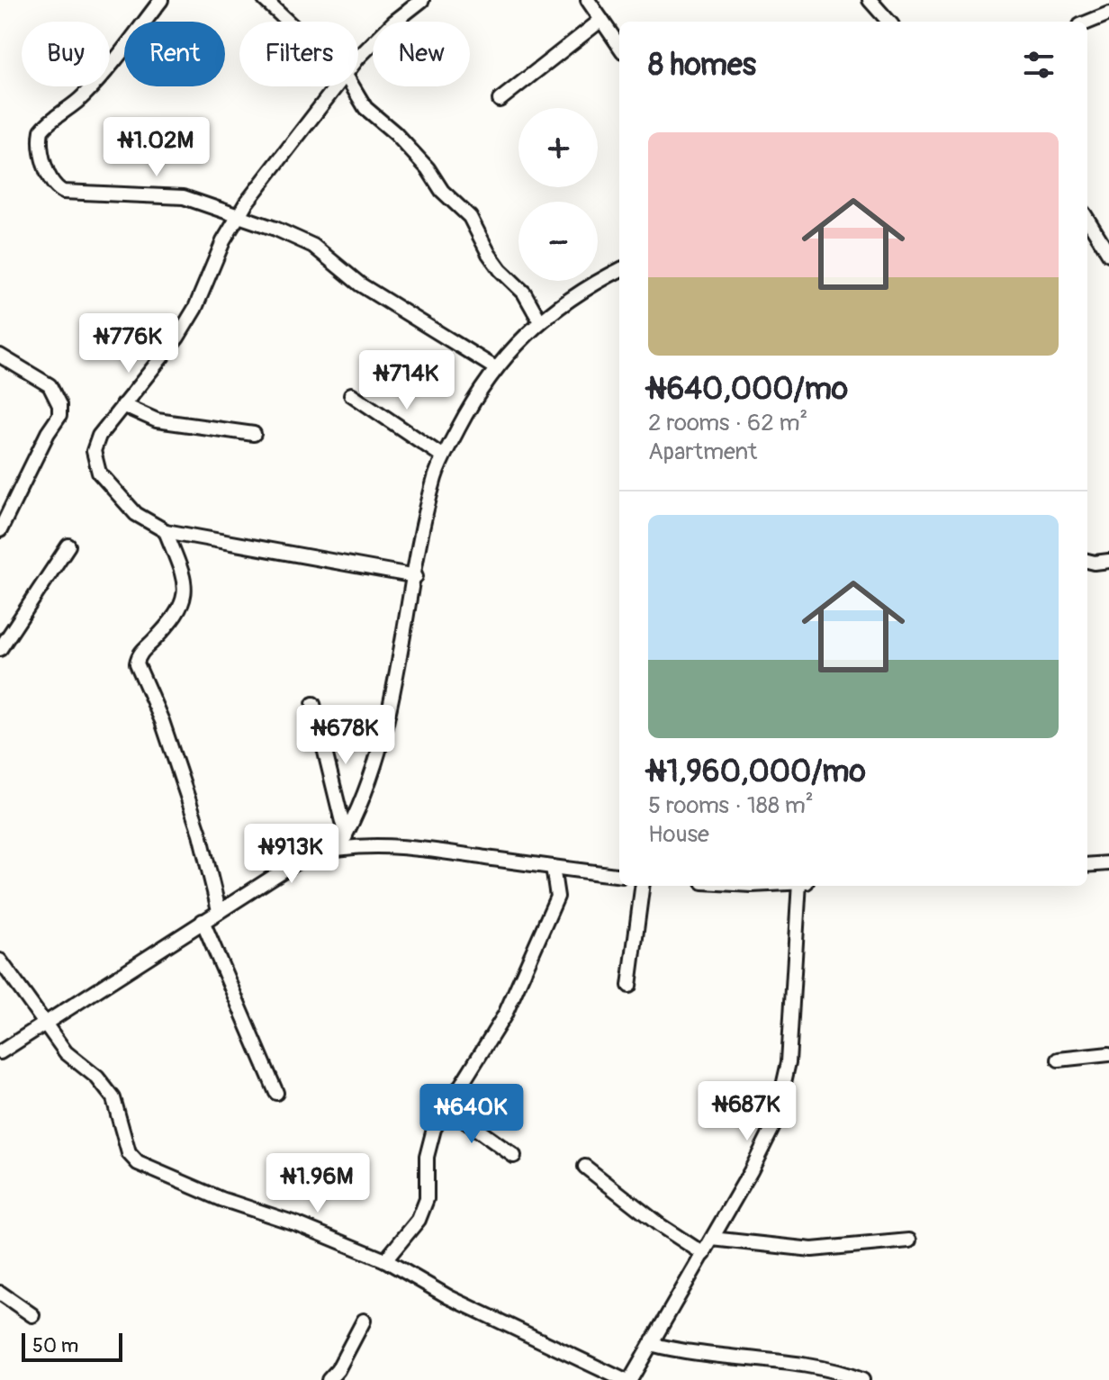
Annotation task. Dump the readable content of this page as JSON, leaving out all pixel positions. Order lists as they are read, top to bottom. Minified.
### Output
{"scale_bar":"50 m","page":{"chip":["Buy","Rent","Filters","New"],"heading":"8 homes","map_buttons":["+","−"],"list":[{"name":"₦640,000/mo","note":"2 rooms · 62 m² · Apartment"},{"name":"₦1,960,000/mo","note":"5 rooms · 188 m² · House"}],"price":["₦1.02M","₦776K","₦714K","₦678K","₦913K","₦687K","₦640K","₦1.96M"],"scale":"50 m"}}
